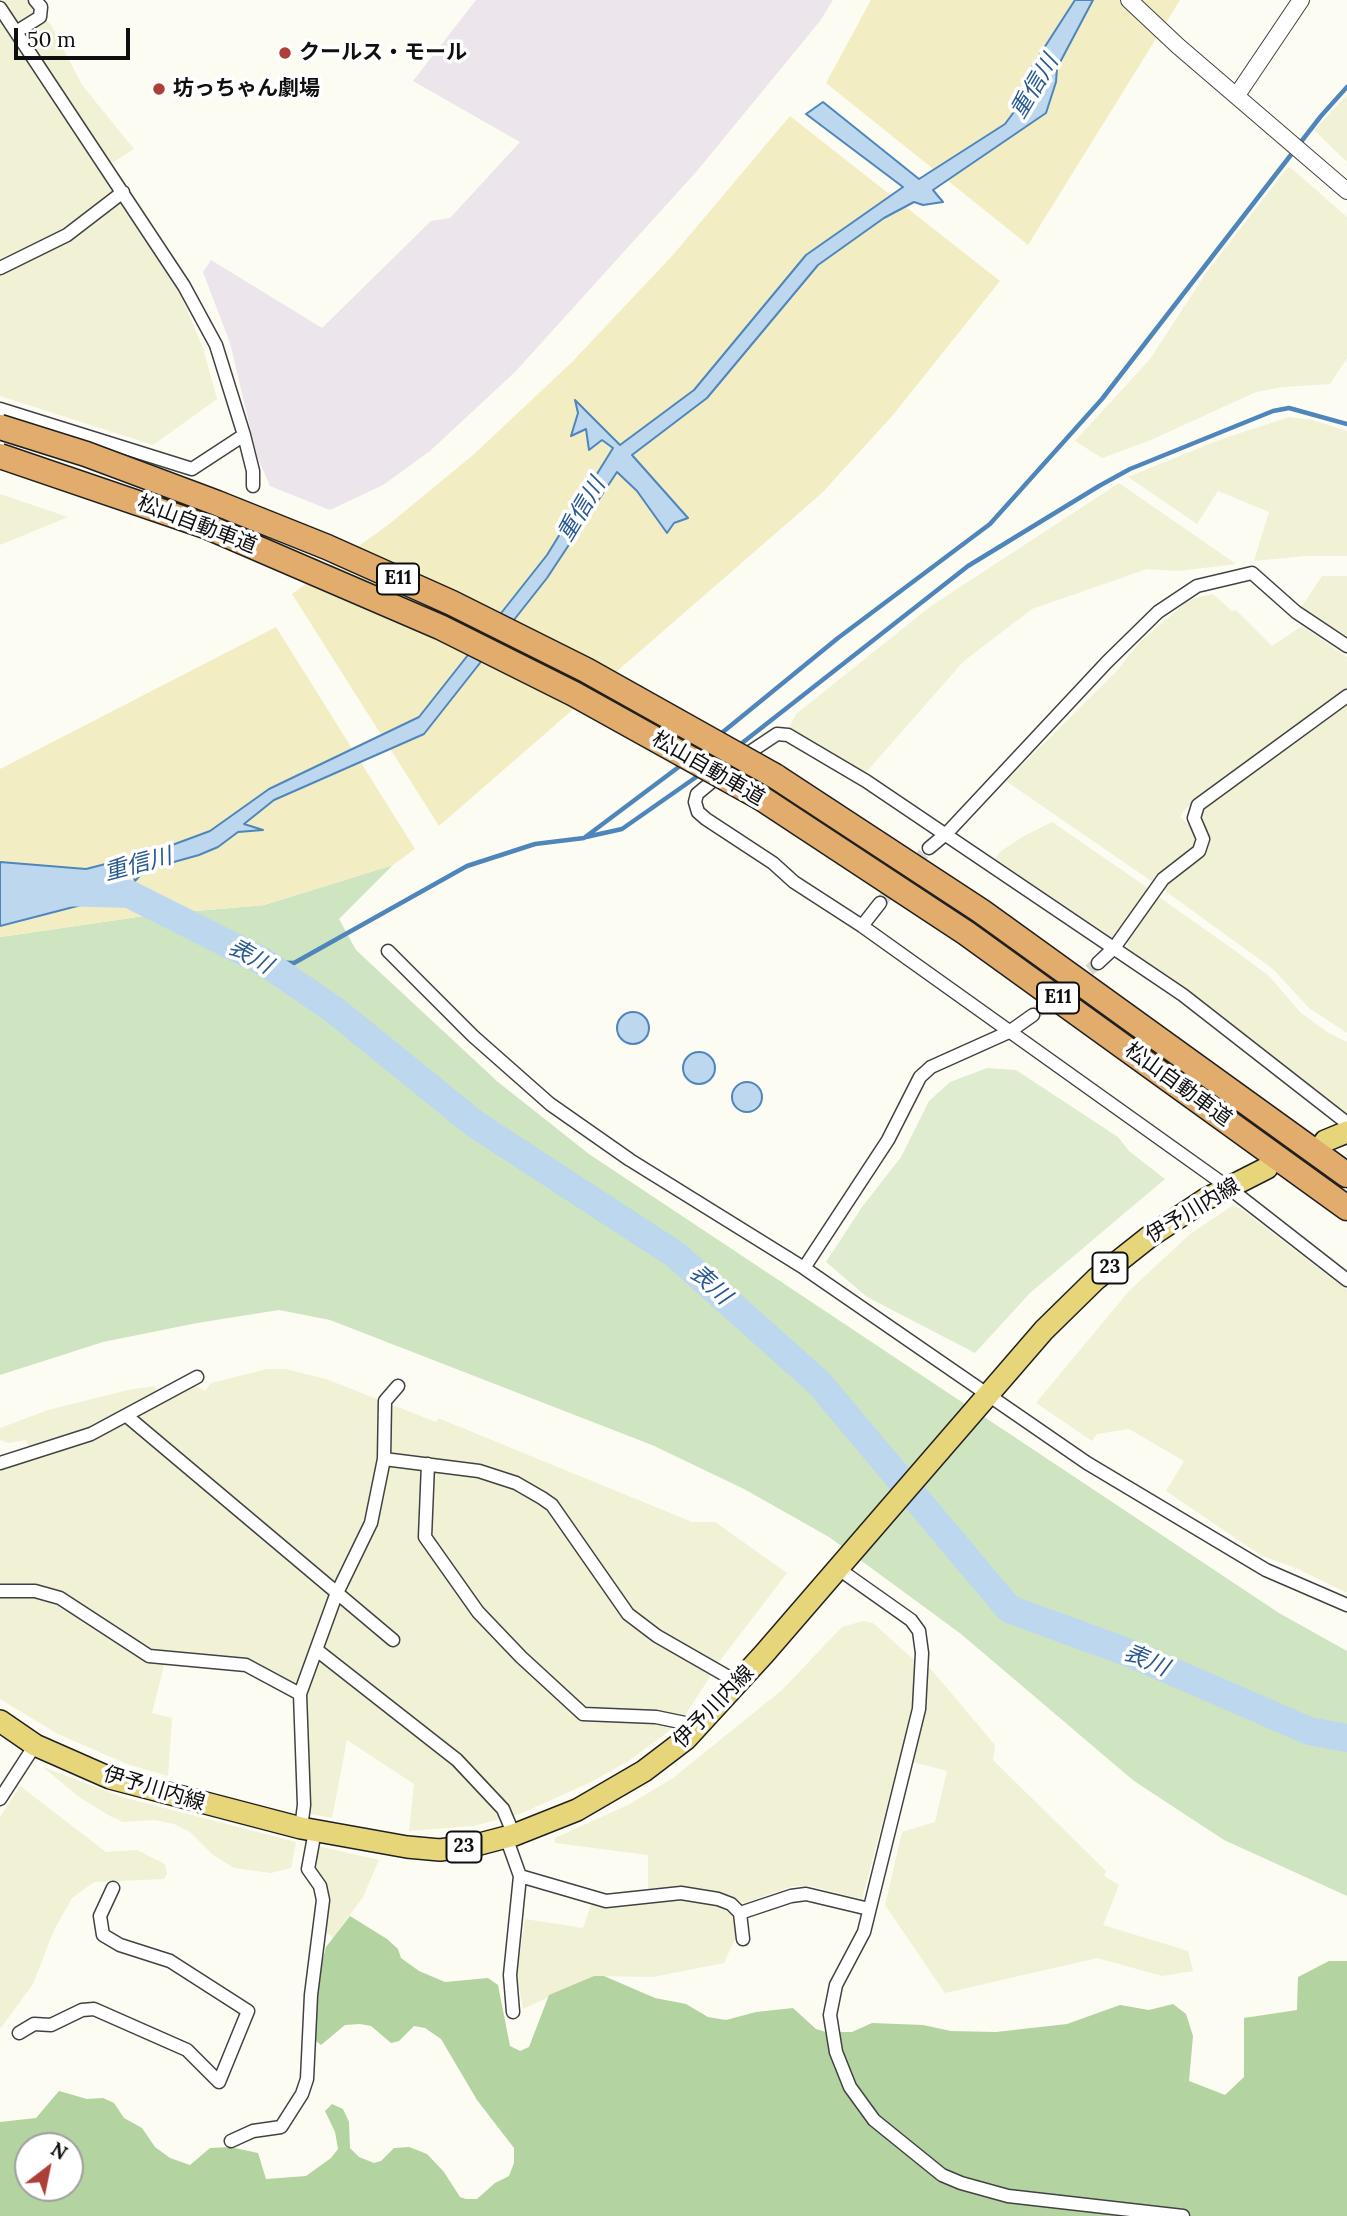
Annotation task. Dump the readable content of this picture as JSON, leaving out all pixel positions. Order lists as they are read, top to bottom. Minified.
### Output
{"streets":{"highway":["松山自動車道","E11"],"main road":["伊予川内線","23"]},"water":["重信川","表川"],"places":["クールス・モール","坊っちゃん劇場"],"scale_bar":"50 m","north":"top right"}
